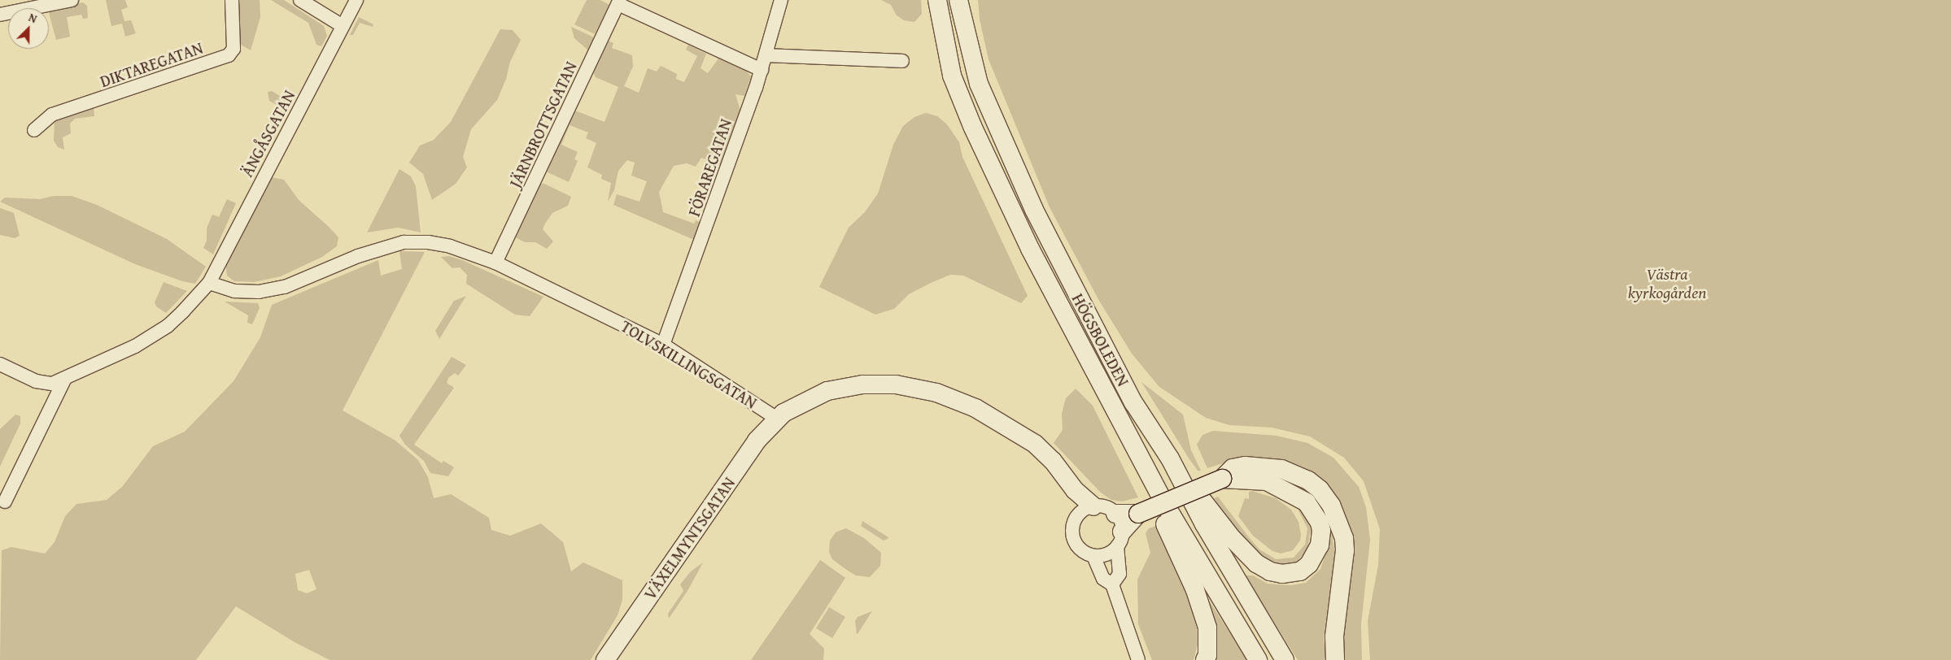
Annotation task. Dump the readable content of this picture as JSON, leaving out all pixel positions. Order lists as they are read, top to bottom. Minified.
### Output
{"streets":{"main road":["HÖGSBOLEDEN","VÄXELMYNTSGATAN"],"street":["DIKTAREGATAN","JÄRNBROTTSGATAN","ÄNGÅSGATAN","FÖRAREGATAN","TOLVSKILLINGSGATAN"]},"crossings":[["JÄRNBROTTSGATAN","TOLVSKILLINGSGATAN"],["ÄNGÅSGATAN","TOLVSKILLINGSGATAN"],["FÖRAREGATAN","TOLVSKILLINGSGATAN"],["TOLVSKILLINGSGATAN","VÄXELMYNTSGATAN"]],"parks":["Västra kyrkogården"],"north":"top right"}
